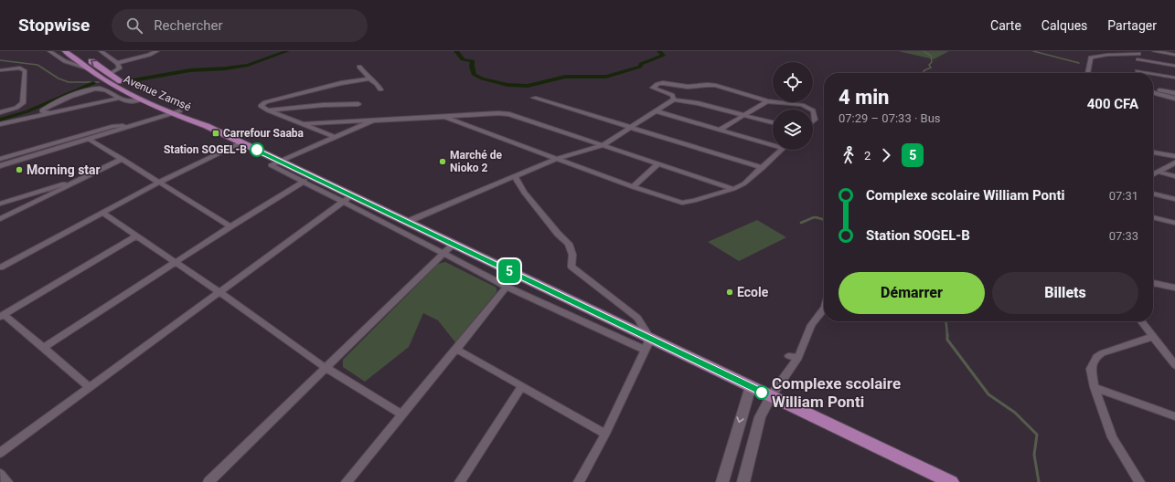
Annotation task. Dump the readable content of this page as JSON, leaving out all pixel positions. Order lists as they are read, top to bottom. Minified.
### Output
{"streets":{"highway":["Avenue Zamsé"]},"places":{"transit":["Carrefour Saaba"],"other":["Station SOGEL-B","Marché de Nioko 2","Morning star","Ecole","Complexe scolaire William Ponti"]},"lines":["bus line 5"],"page":{"header":"Stopwise","search":"Rechercher","nav":["Carte","Calques","Partager"],"on_map":"5","heading":["4 min","07:29 – 07:33 · Bus","400 CFA"],"legs":["2","5"],"list":[{"name":"Complexe scolaire William Ponti","value":"07:31"},{"name":"Station SOGEL-B","value":"07:33"}],"buttons":["Démarrer","Billets"]}}
